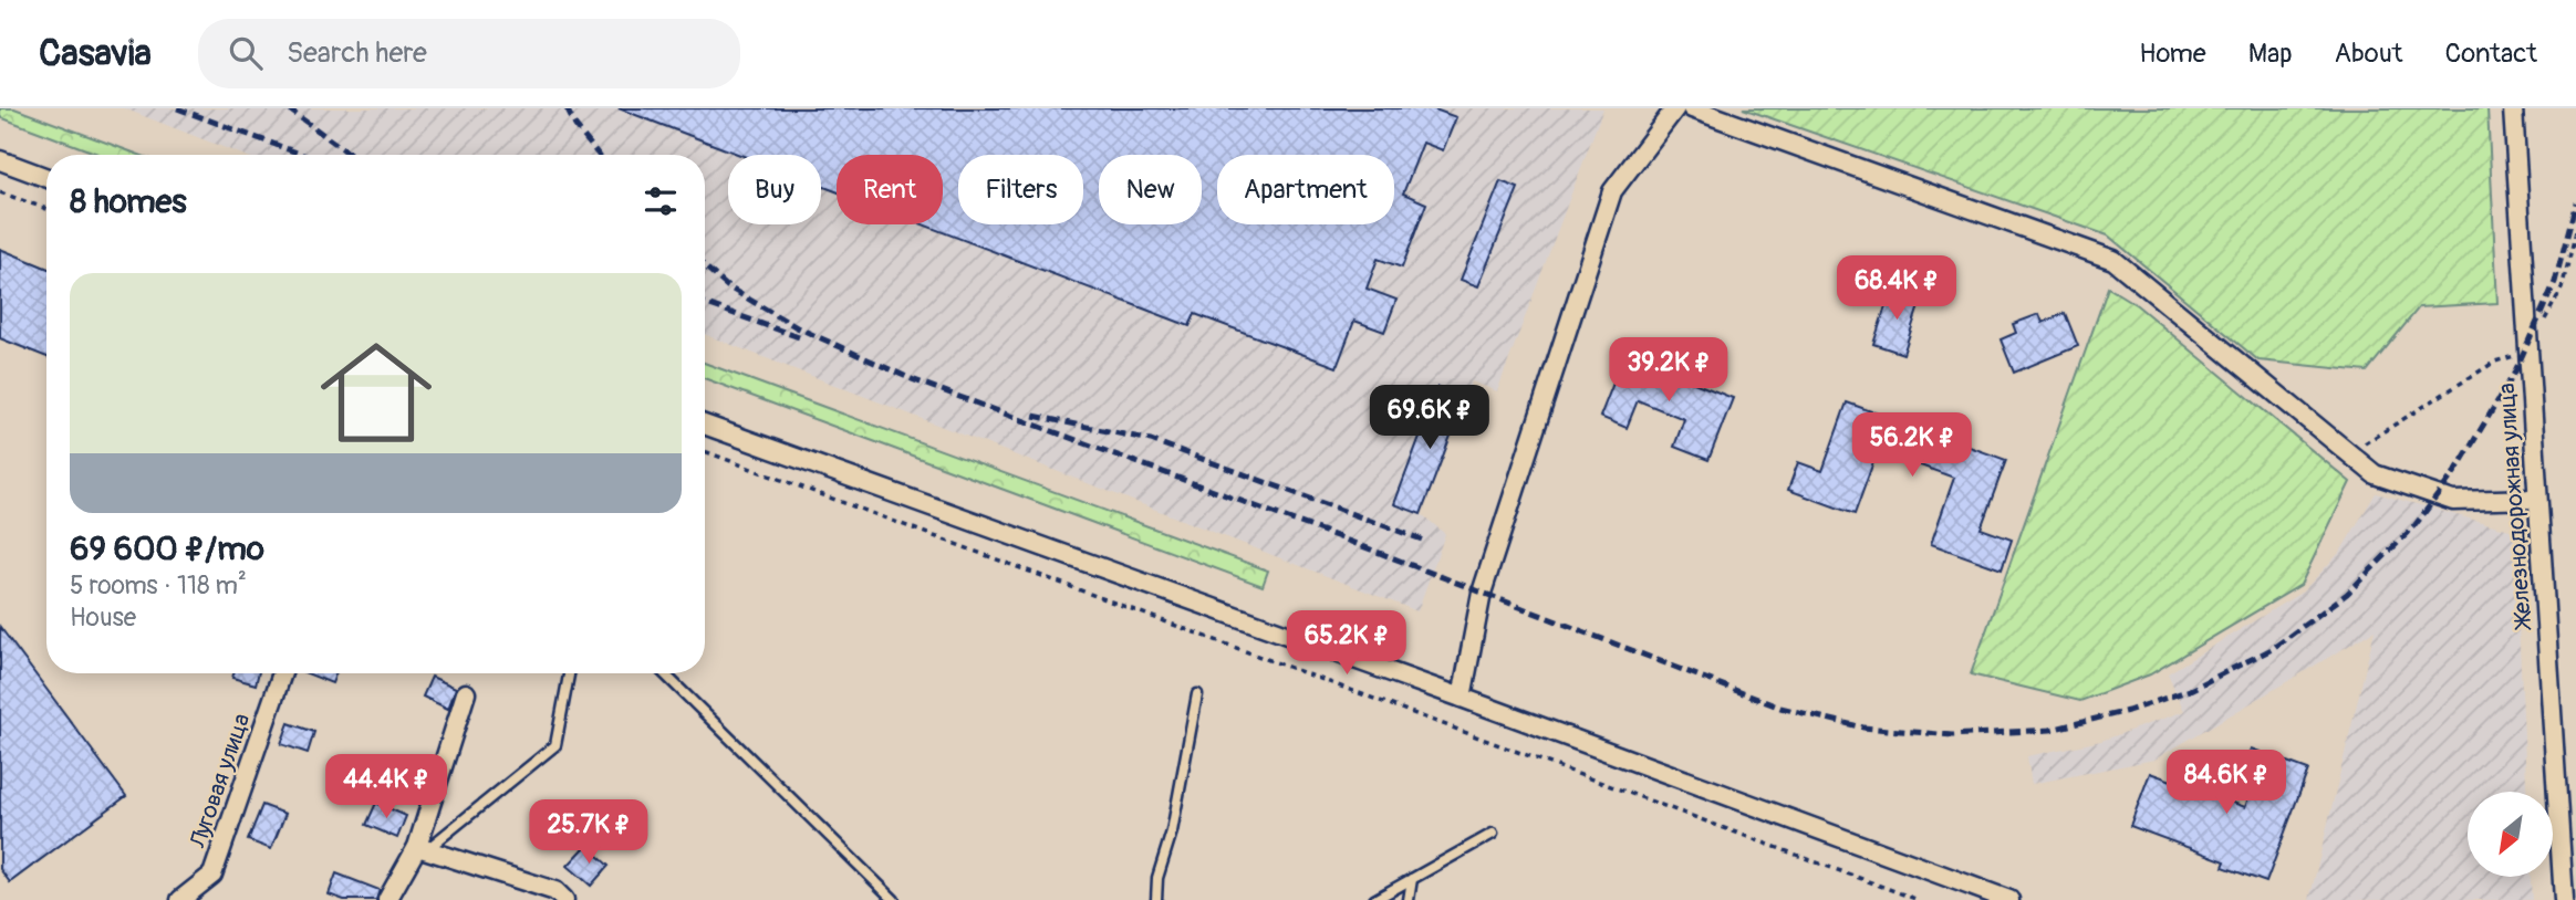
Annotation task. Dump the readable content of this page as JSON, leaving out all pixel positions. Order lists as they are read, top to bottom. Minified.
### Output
{"streets":{"street":["Железнодорожная улица","Луговая улица"]},"north":"bottom left","page":{"header":"Casavia","search":"Search here","nav":["Home","Map","About","Contact"],"chip":["Buy","Rent","Filters","New","Apartment"],"heading":"8 homes","list":[{"name":"69 600 ₽/mo","note":"5 rooms · 118 m² · House"}],"price":["68.4K ₽","39.2K ₽","69.6K ₽","56.2K ₽","65.2K ₽","84.6K ₽","44.4K ₽","25.7K ₽"]}}
